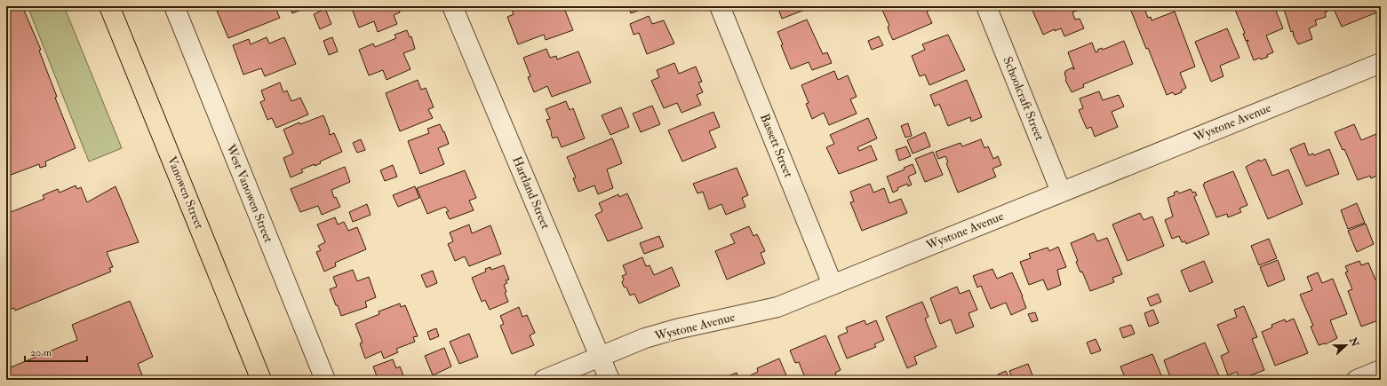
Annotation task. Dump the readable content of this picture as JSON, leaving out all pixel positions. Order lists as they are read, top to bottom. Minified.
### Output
{"streets":{"main road":["Vanowen Street"],"street":["Schoolcraft Street","Wystone Avenue","Bassett Street","Hartland Street","West Vanowen Street"]},"crossings":[["Schoolcraft Street","Wystone Avenue"],["Wystone Avenue","Bassett Street"],["Wystone Avenue","Hartland Street"]],"scale_bar":"20 m","north":"right"}
